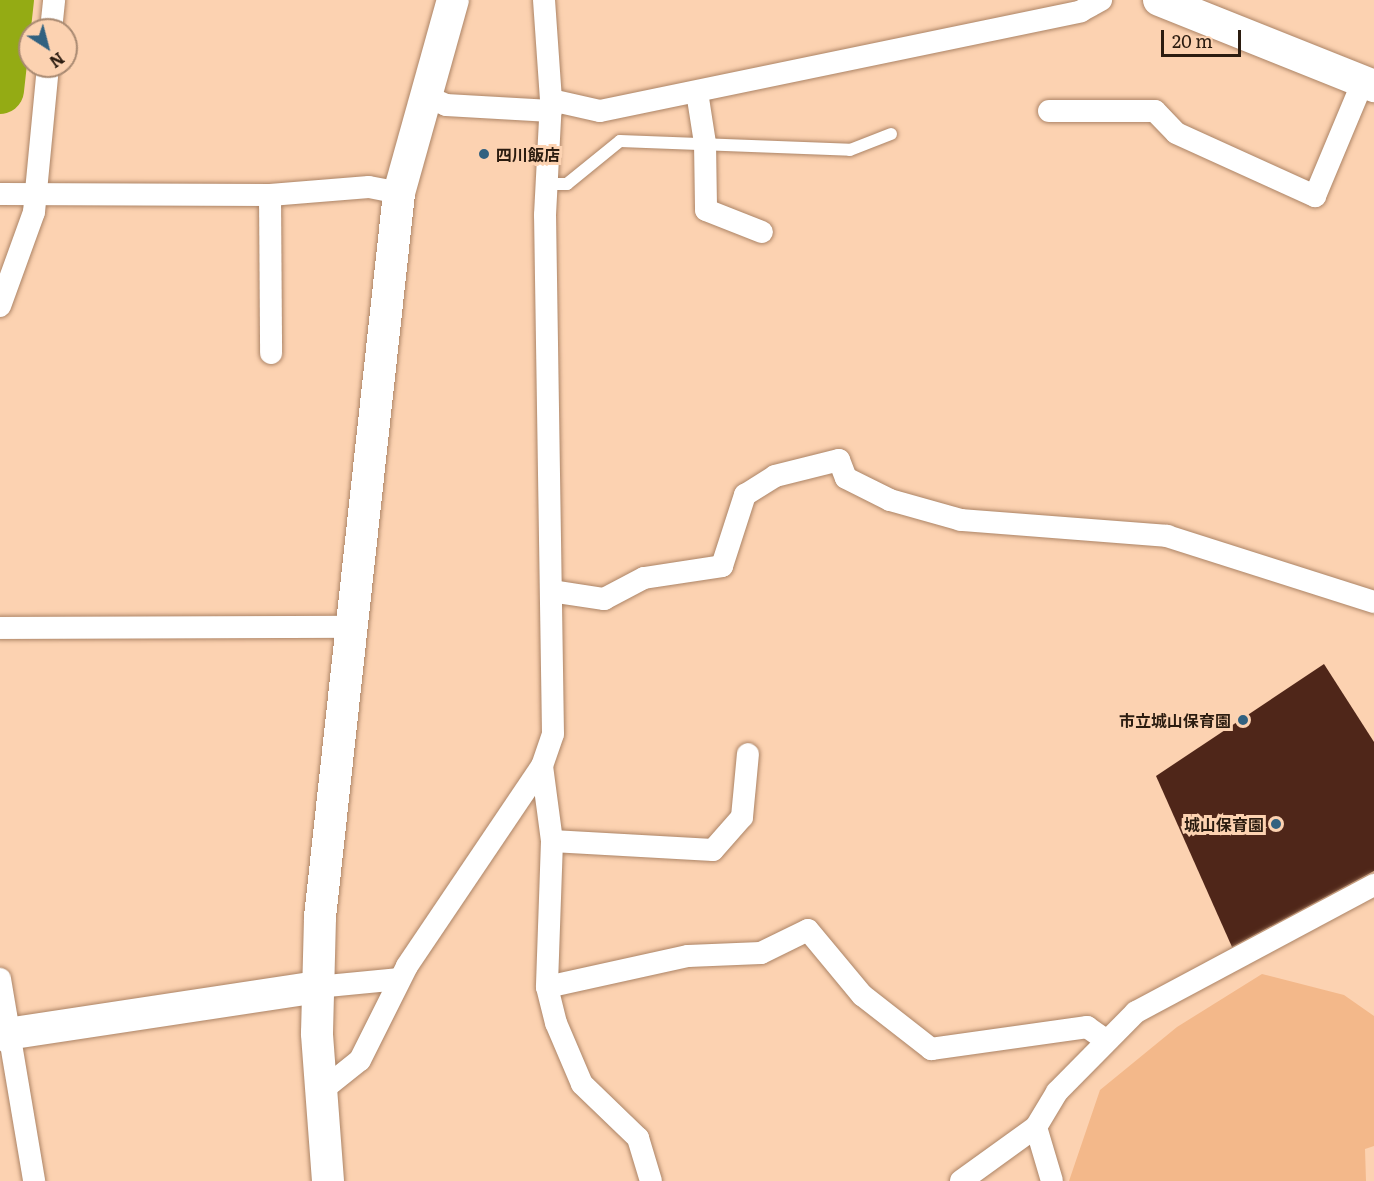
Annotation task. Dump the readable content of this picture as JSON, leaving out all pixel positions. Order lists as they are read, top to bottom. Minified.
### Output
{"places":["四川飯店","市立城山保育園","城山保育園"],"scale_bar":"20 m","north":"bottom right"}
